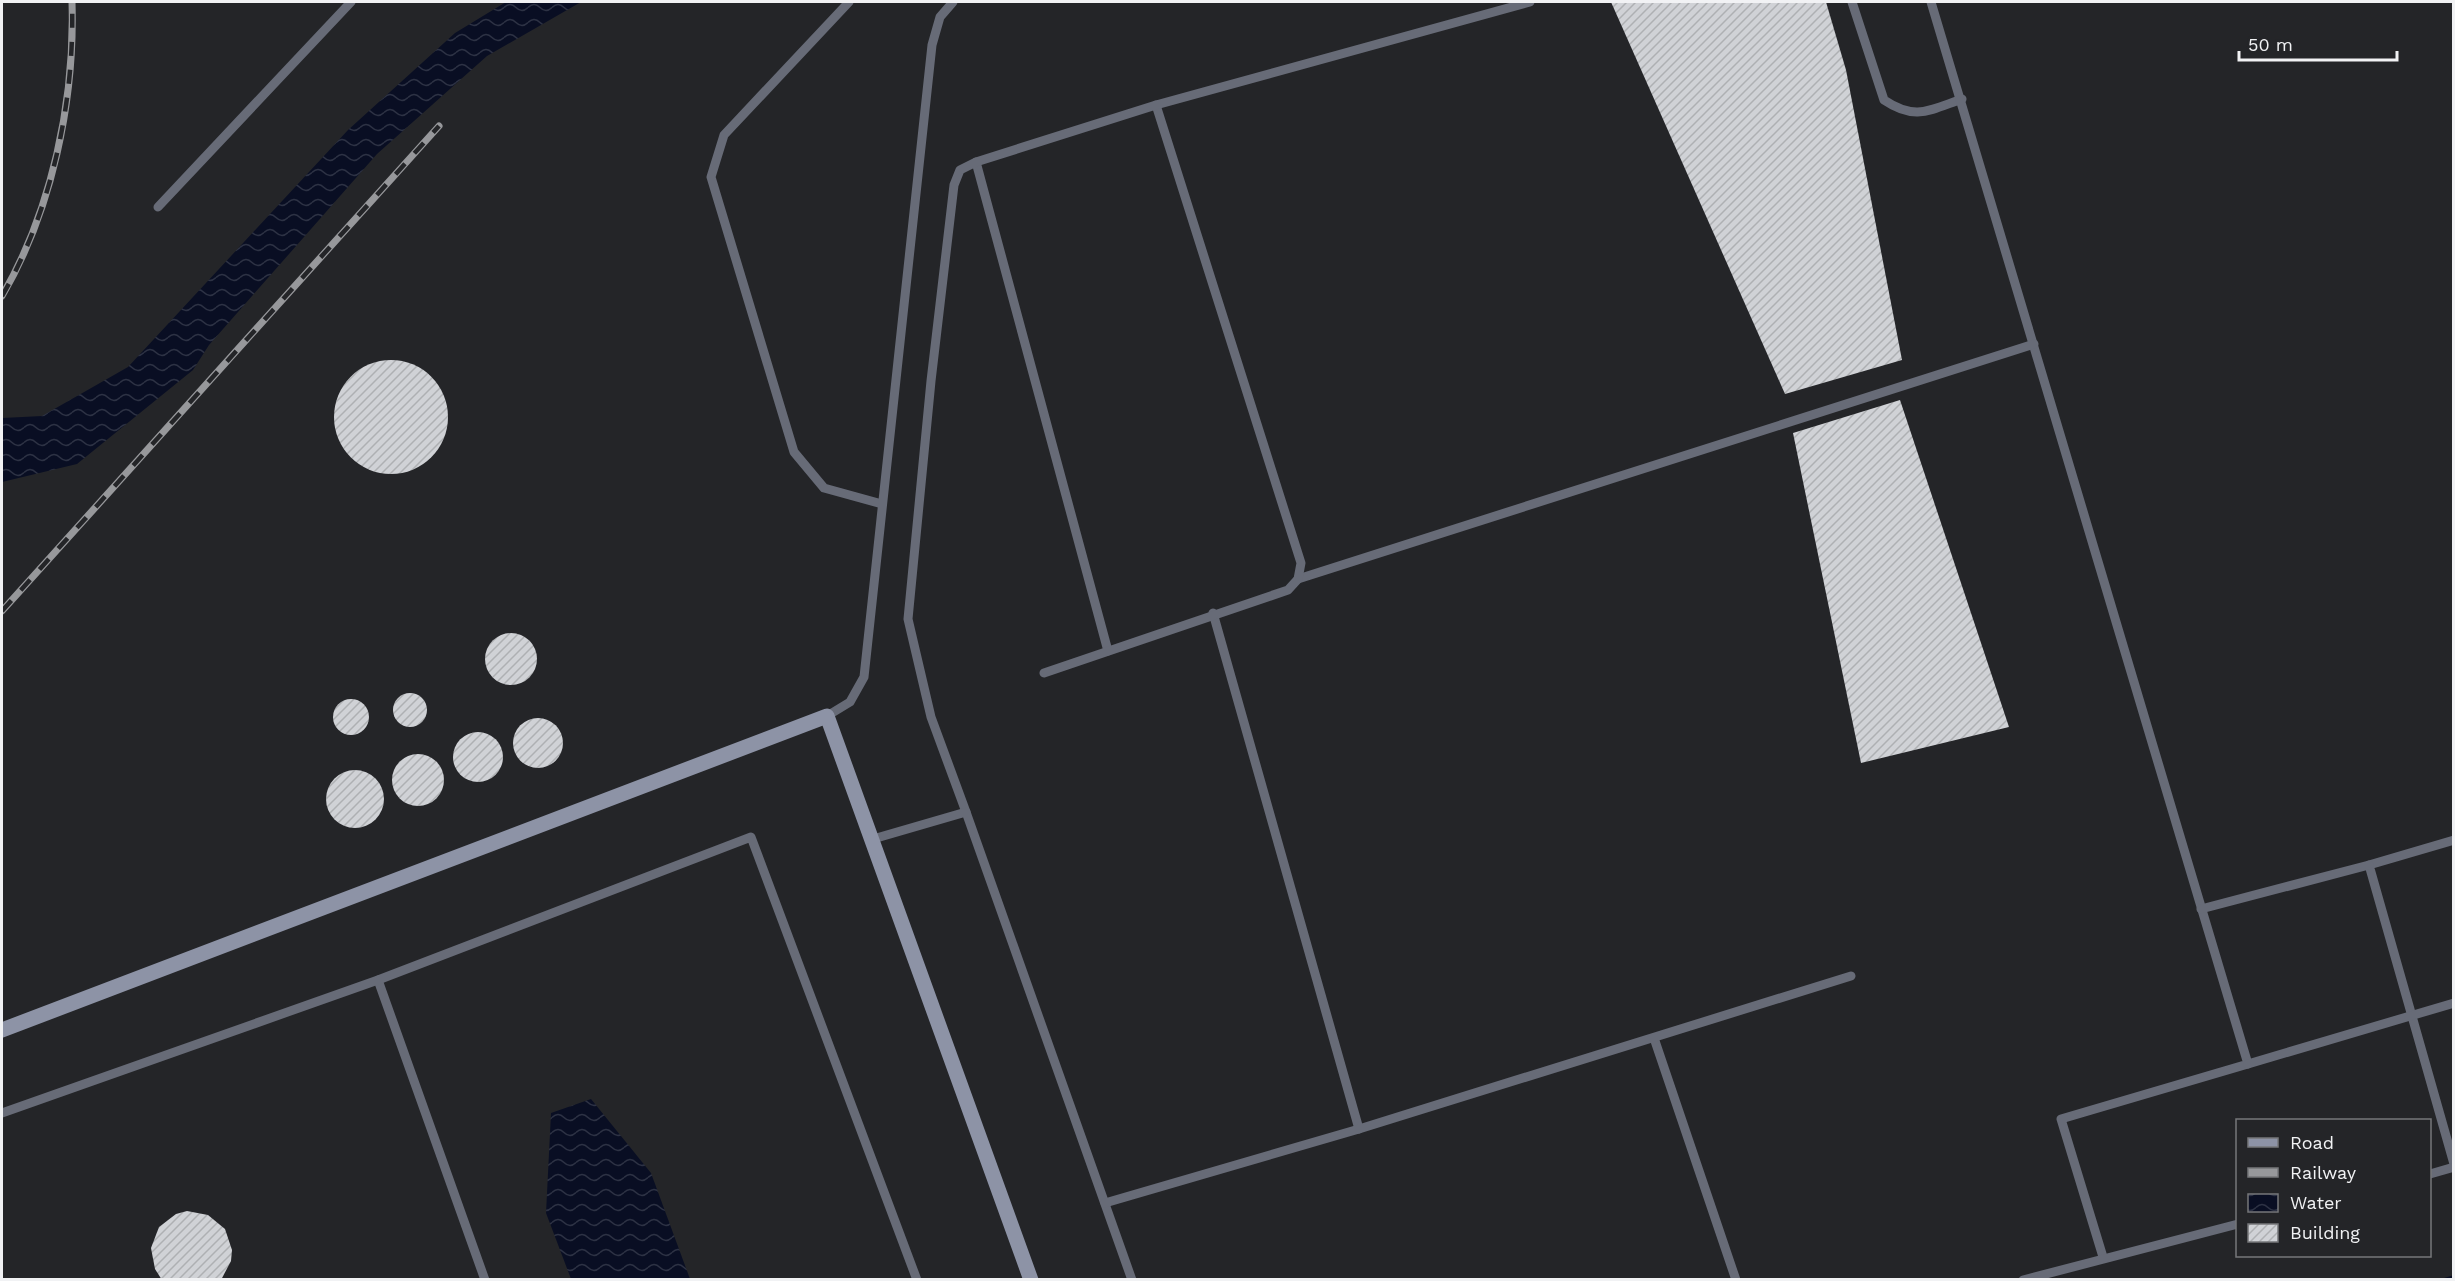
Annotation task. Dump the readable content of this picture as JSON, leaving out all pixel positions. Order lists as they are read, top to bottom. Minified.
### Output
{"legend":["Road","Railway","Water","Building"],"scale_bar":"50 m"}
